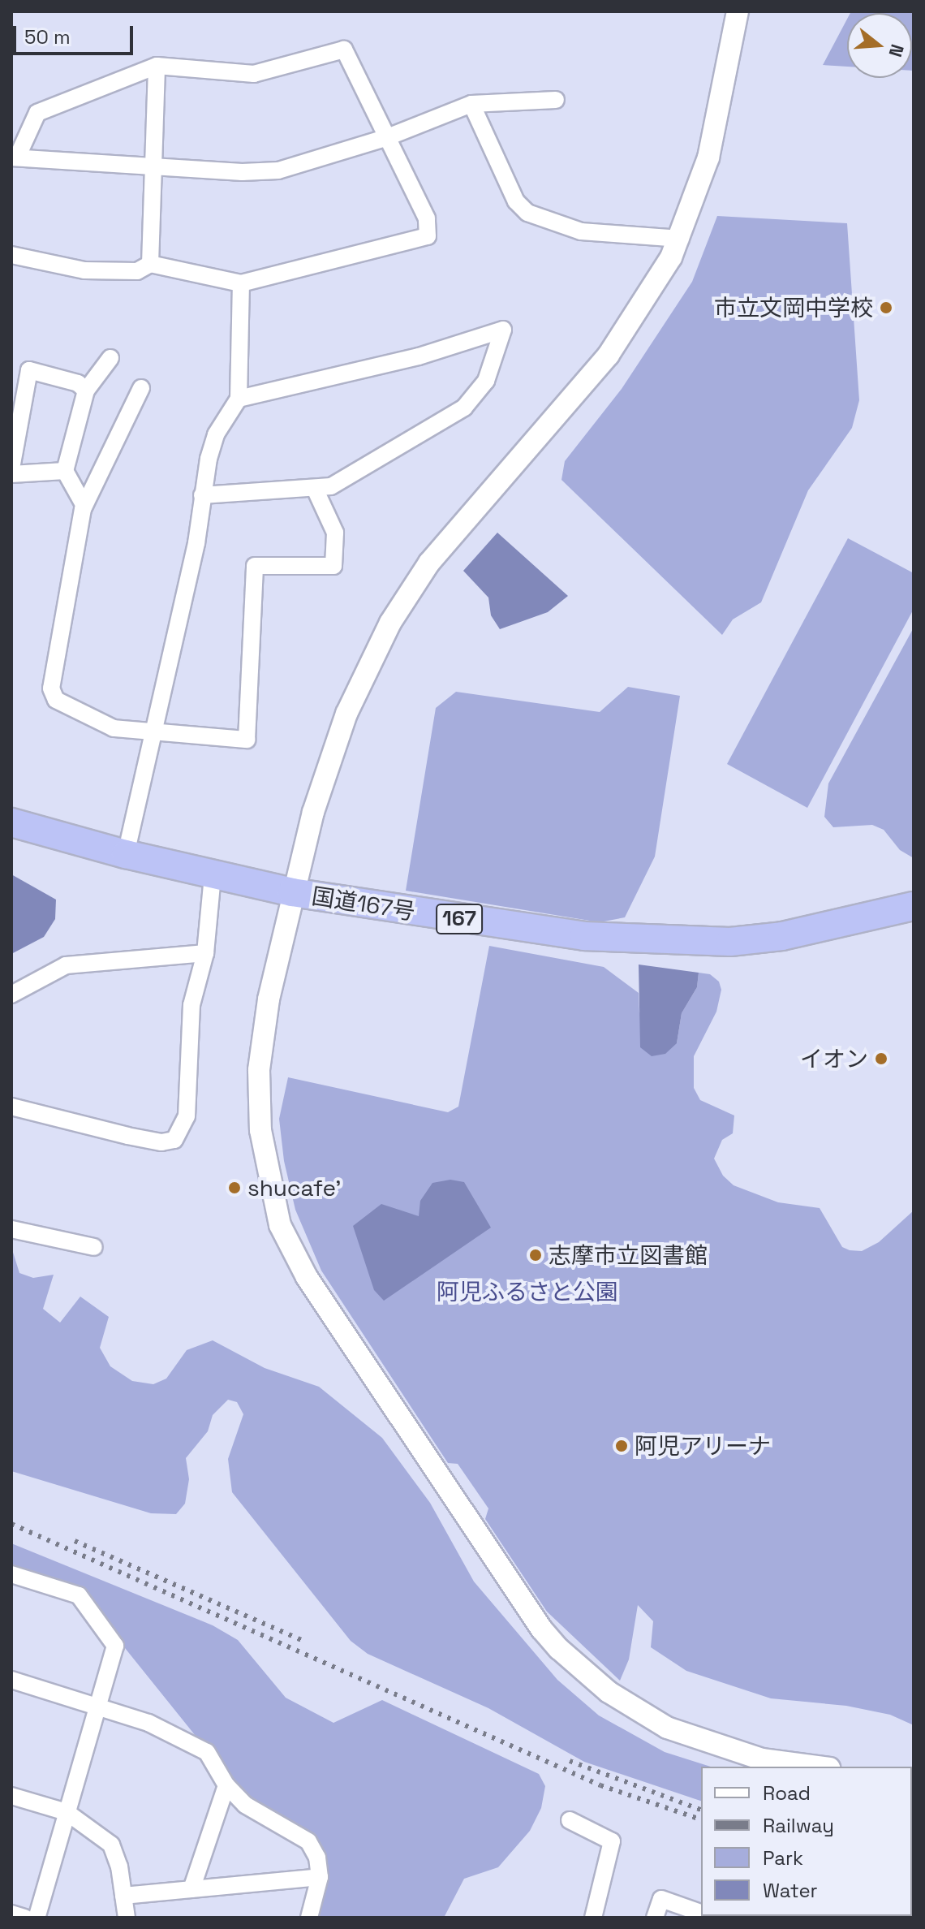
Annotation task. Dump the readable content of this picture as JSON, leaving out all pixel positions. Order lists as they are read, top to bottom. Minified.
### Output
{"streets":{"highway":["国道167号","167"]},"parks":["阿児ふるさと公園"],"places":["市立文岡中学校","イオン","shucafe’","志摩市立図書館","阿児アリーナ"],"legend":["Road","Railway","Park","Water"],"scale_bar":"50 m","north":"right"}
